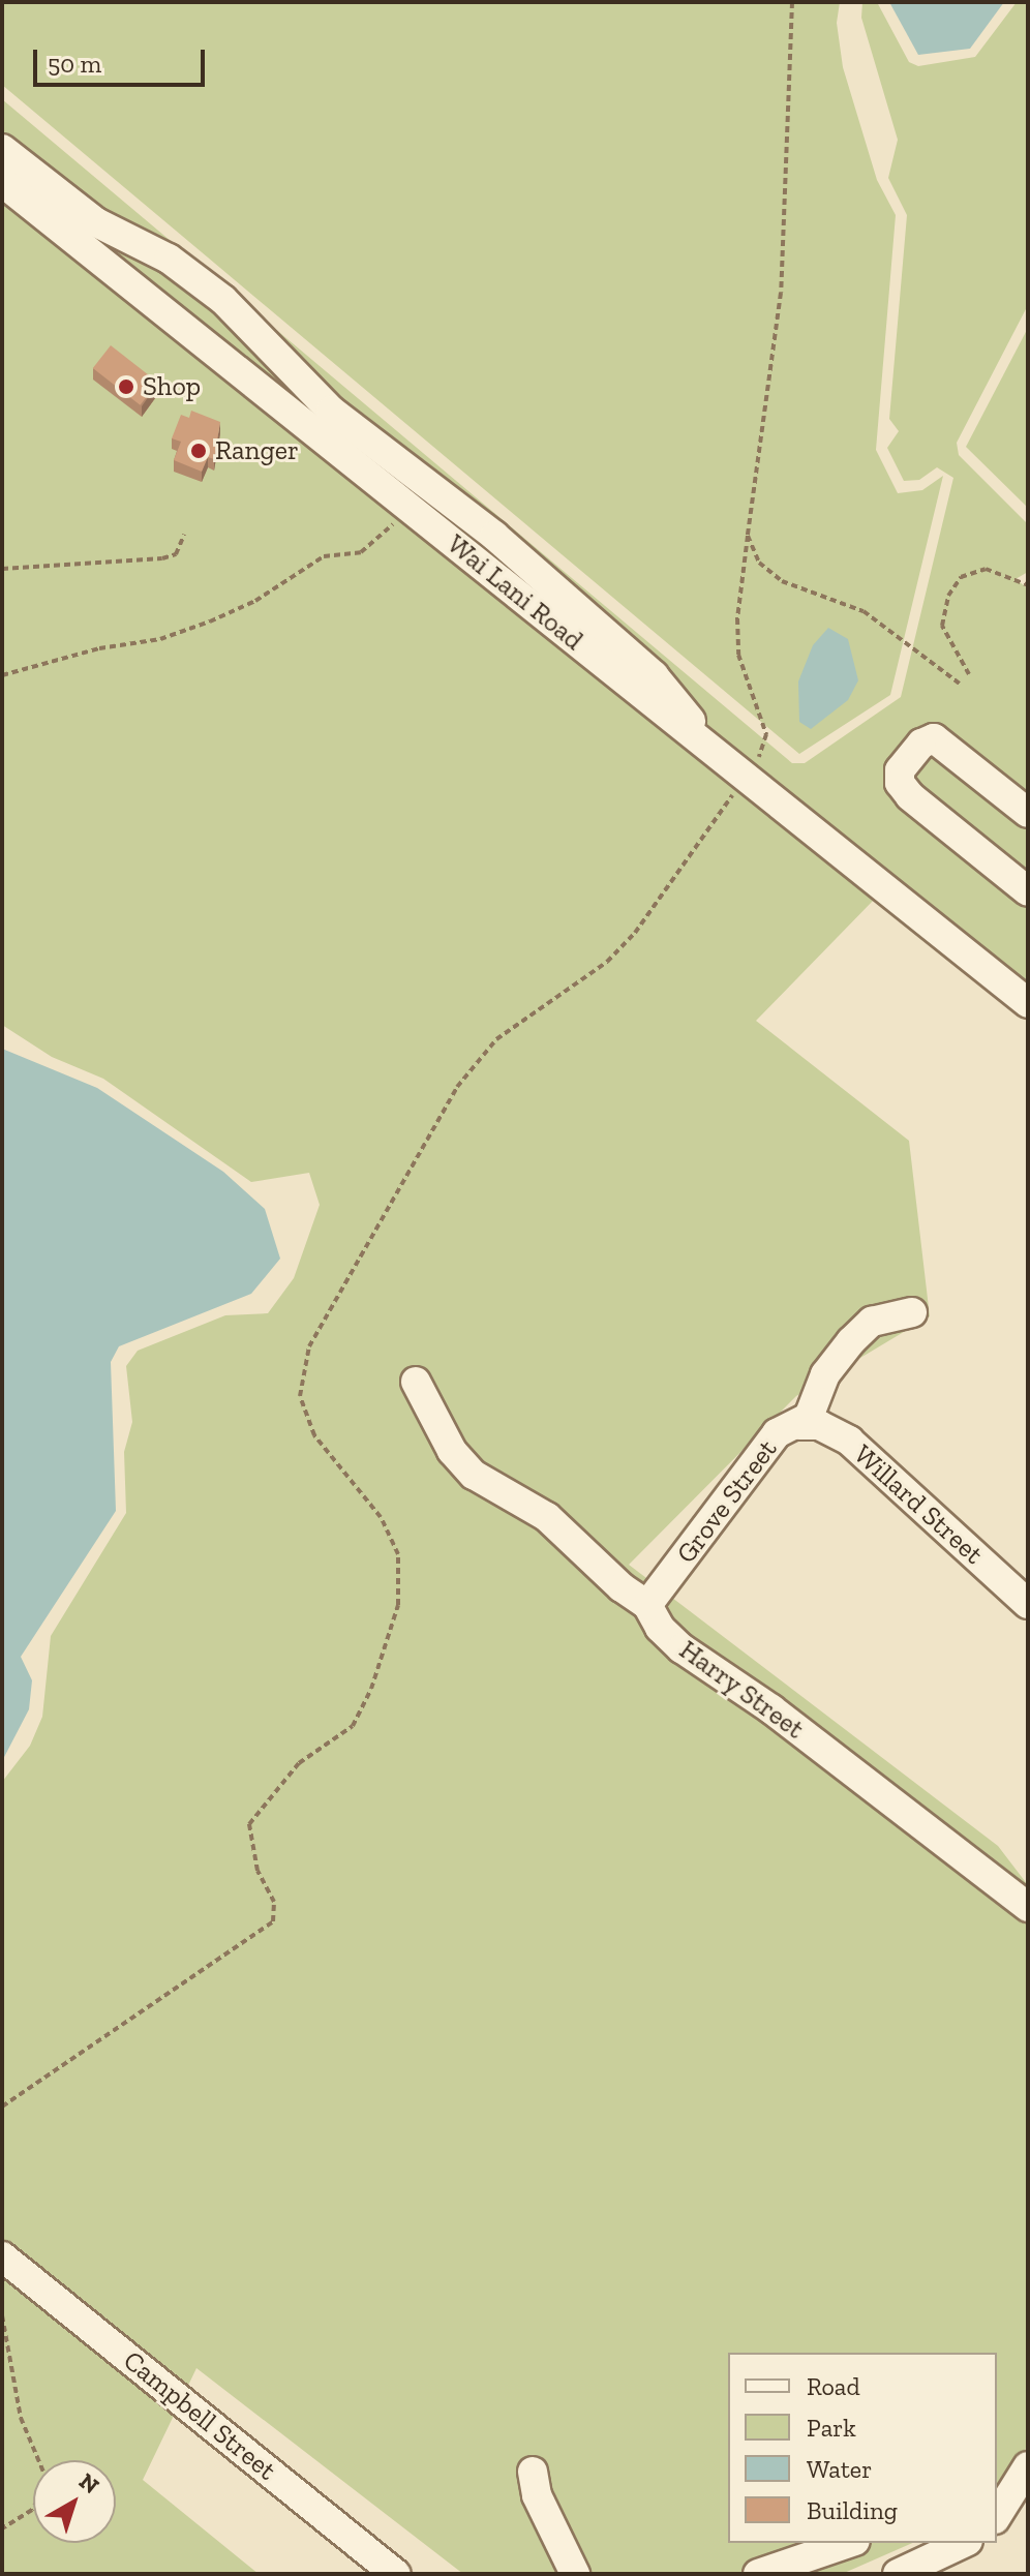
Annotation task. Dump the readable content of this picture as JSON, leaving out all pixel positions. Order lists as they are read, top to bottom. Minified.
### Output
{"streets":{"street":["Wai Lani Road","Grove Street","Willard Street","Harry Street","Campbell Street"]},"crossings":[["Grove Street","Willard Street"],["Grove Street","Harry Street"]],"places":["Shop","Ranger"],"legend":["Road","Park","Water","Building"],"scale_bar":"50 m","north":"top right"}
